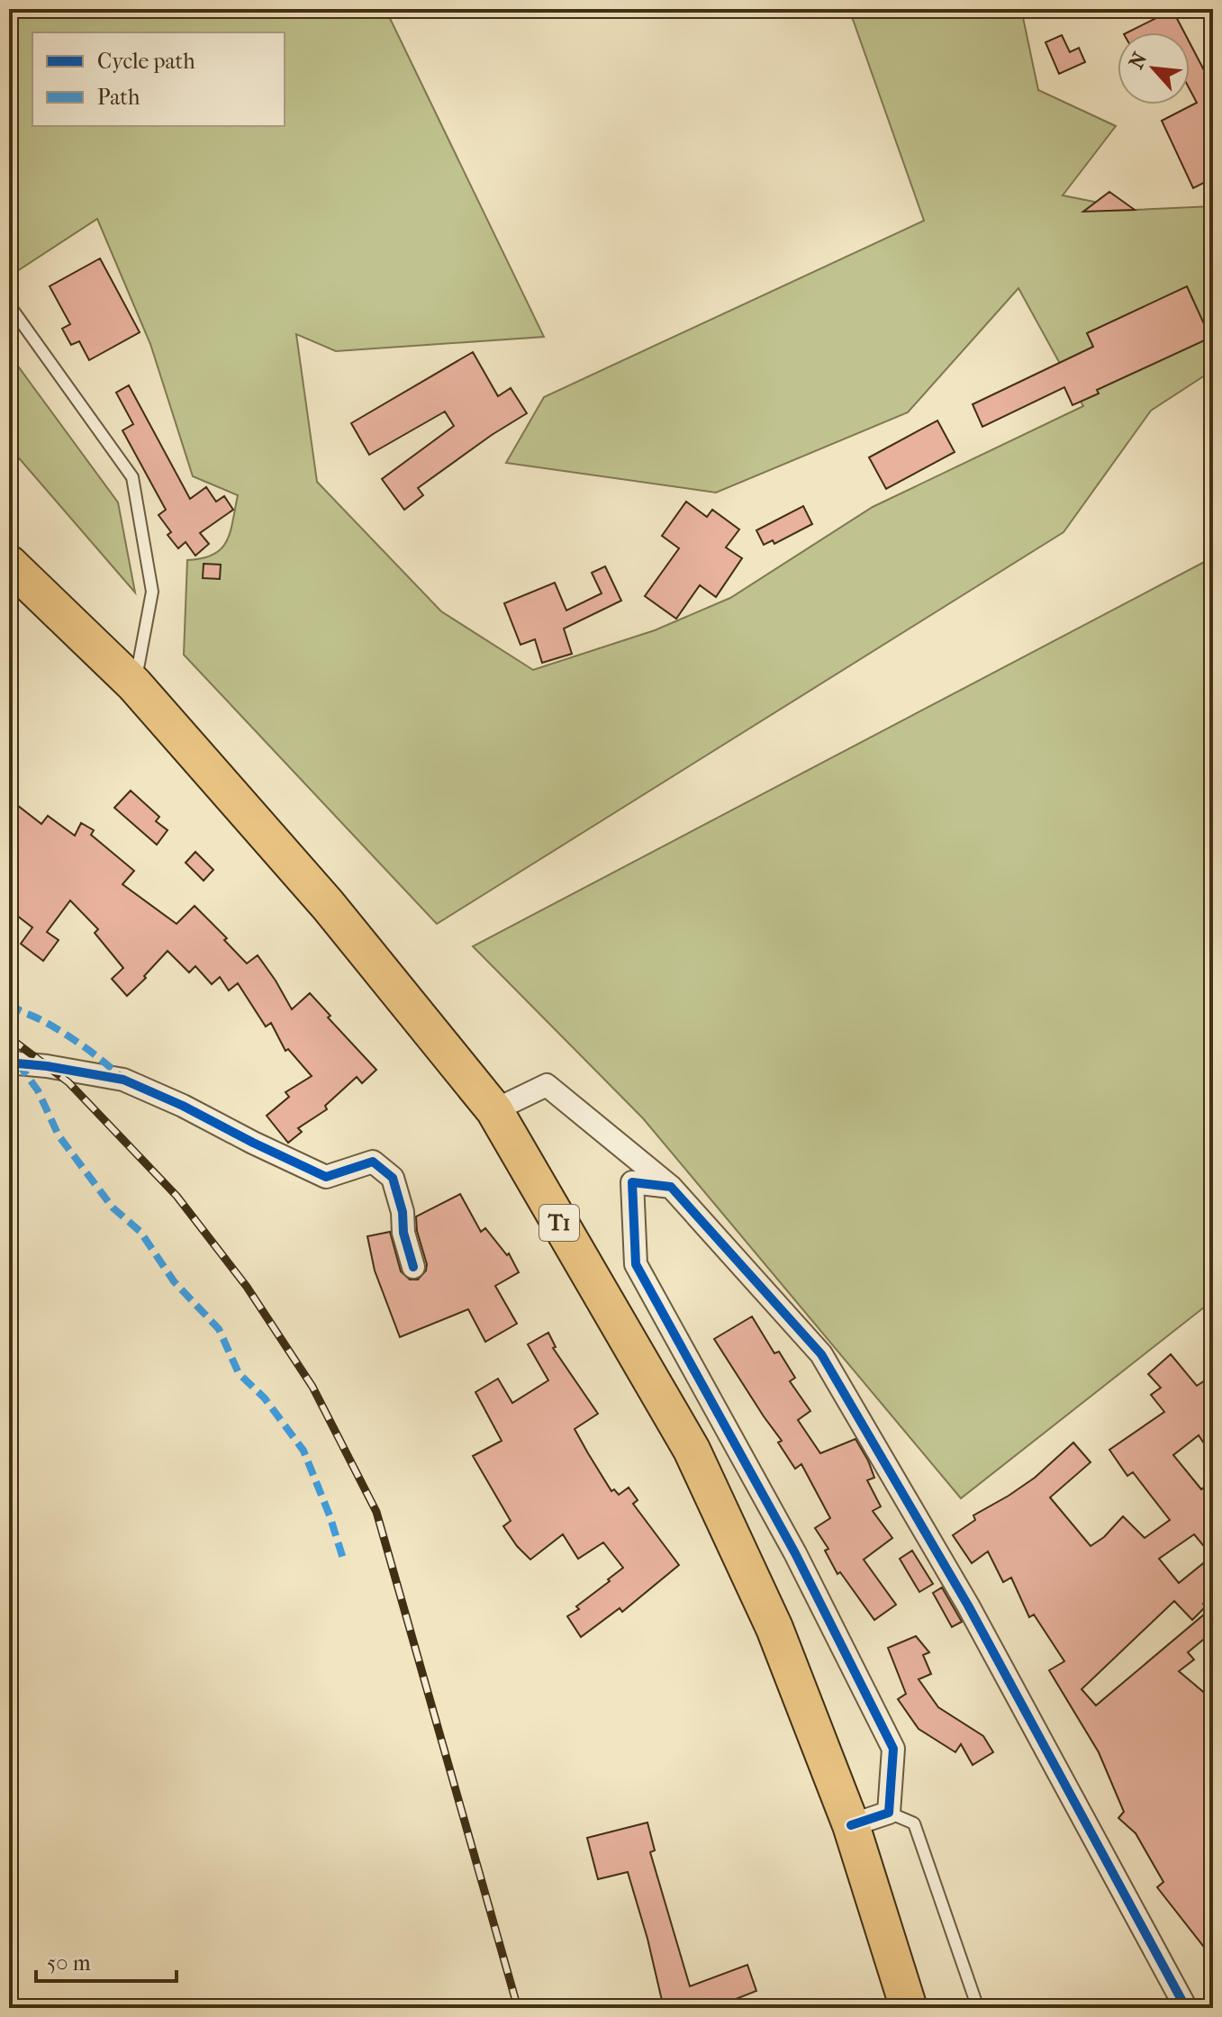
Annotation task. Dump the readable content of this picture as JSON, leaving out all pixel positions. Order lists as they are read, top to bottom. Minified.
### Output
{"streets":{"highway":["T1"]},"legend":["Cycle path","Path"],"scale_bar":"50 m","north":"top left"}
